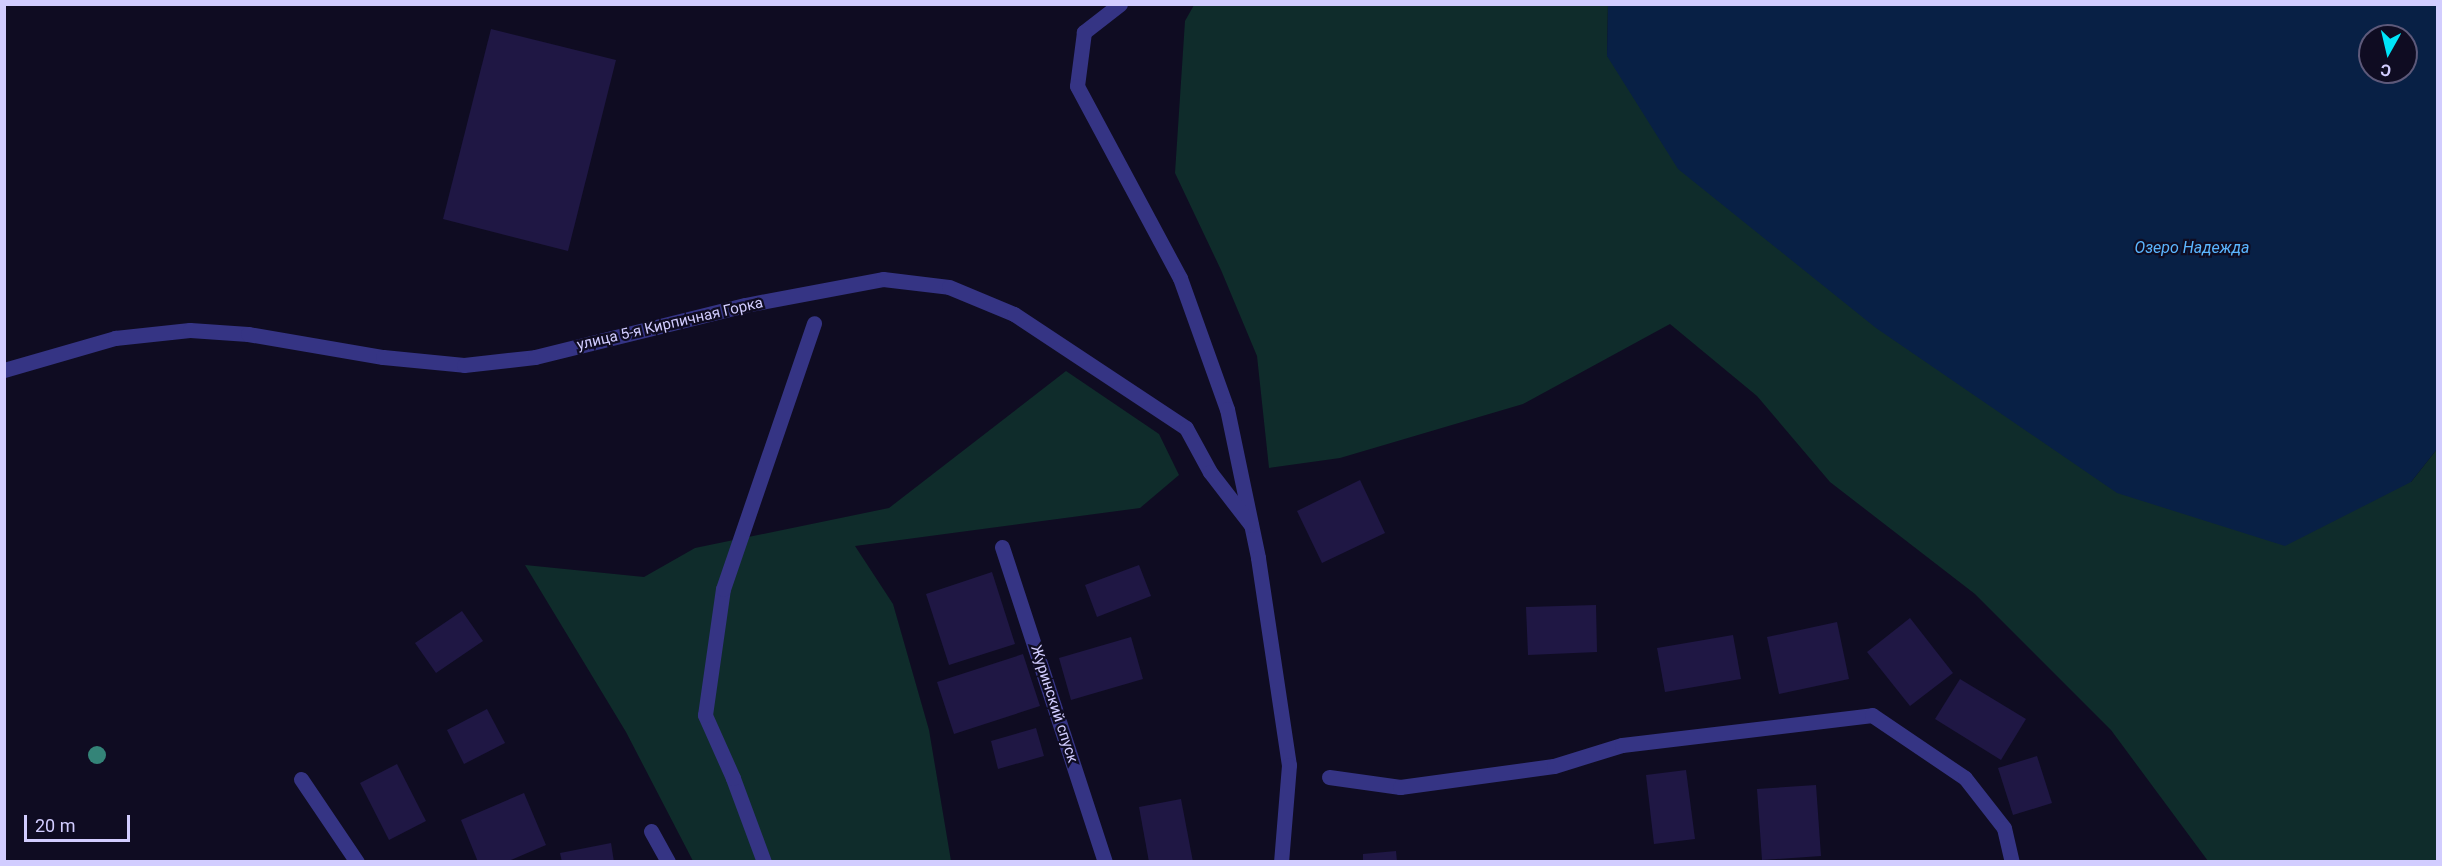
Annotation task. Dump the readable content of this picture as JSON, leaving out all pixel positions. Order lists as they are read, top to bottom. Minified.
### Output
{"streets":{"street":["улица 5-я Кирпичная Горка","Журинский спуск"]},"water":["Озеро Надежда"],"scale_bar":"20 m","north":"bottom"}
